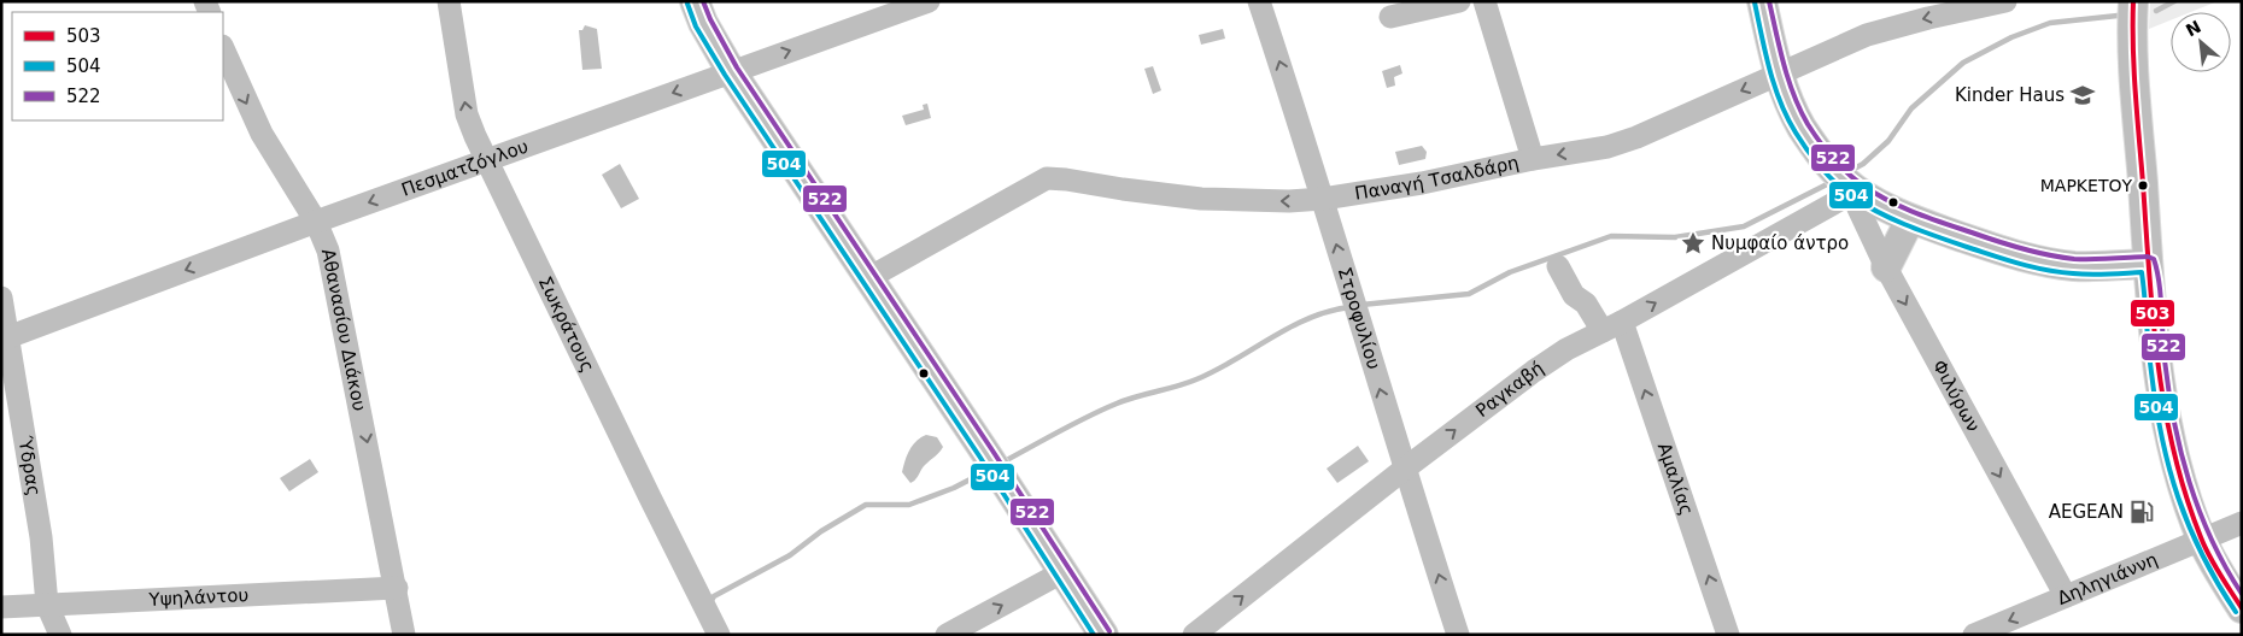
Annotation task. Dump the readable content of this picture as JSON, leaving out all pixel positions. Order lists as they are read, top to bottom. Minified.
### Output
{"streets":{"street":["Πεσματζόγλου","Παναγή Τσαλδάρη","Στροφυλίου","Σωκράτους","Αθανασίου Διάκου","Ραγκαβή","Φιλύρων","Ύδρας","Αμαλίας","Δηληγιάννη","Υψηλάντου"]},"crossings":[["Πεσματζόγλου","Σωκράτους"],["Πεσματζόγλου","Αθανασίου Διάκου"],["Πεσματζόγλου","Ύδρας"],["Παναγή Τσαλδάρη","Στροφυλίου"],["Στροφυλίου","Ραγκαβή"],["Αθανασίου Διάκου","Υψηλάντου"],["Ραγκαβή","Φιλύρων"],["Ραγκαβή","Αμαλίας"],["Φιλύρων","Δηληγιάννη"],["Ύδρας","Υψηλάντου"]],"one_way":["Παναγή Τσαλδάρη","Στροφυλίου","Αθανασίου Διάκου","Ραγκαβή","Φιλύρων","Αμαλίας"],"places":{"school or university":["Kinder Haus"],"other":["ΜΑΡΚΕΤΟΥ"],"place":["Νυμφαίο άντρο"],"fuel station":["AEGEAN"]},"lines":["transit line 503","transit line 522","transit line 504"],"legend":["503","504","522"],"north":"top left"}
